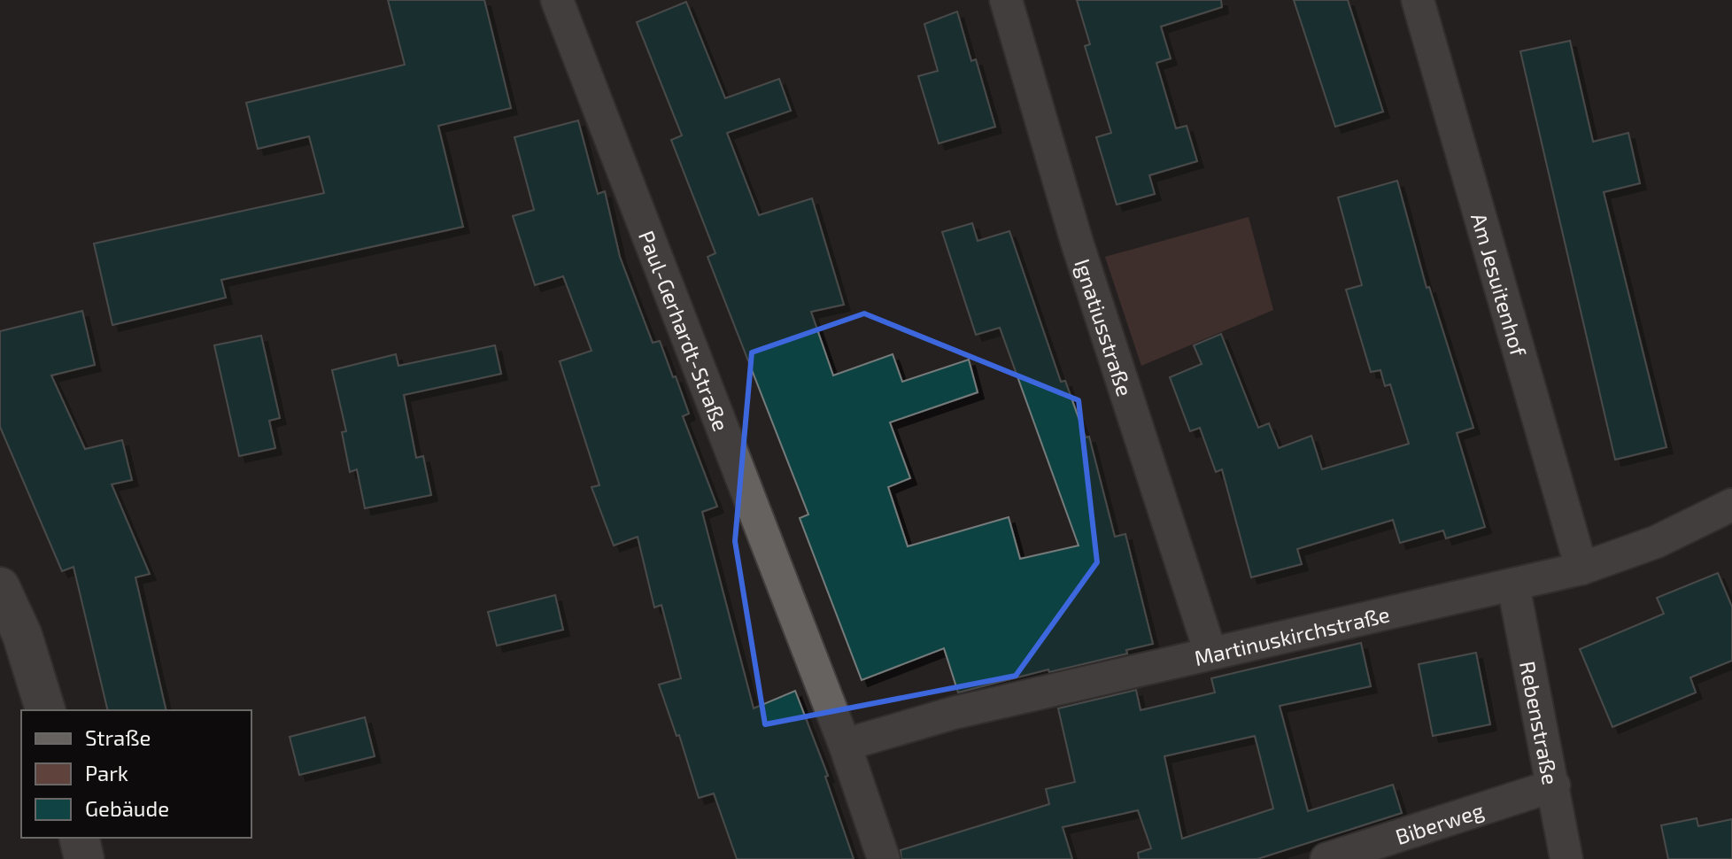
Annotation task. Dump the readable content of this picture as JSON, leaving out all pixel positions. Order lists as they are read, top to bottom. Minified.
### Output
{"streets":{"street":["Am Jesuitenhof","Ignatiusstraße","Paul-Gerhardt-Straße","Martinuskirchstraße","Rebenstraße","Biberweg"]},"crossings":[["Am Jesuitenhof","Martinuskirchstraße"],["Ignatiusstraße","Martinuskirchstraße"],["Paul-Gerhardt-Straße","Martinuskirchstraße"],["Martinuskirchstraße","Rebenstraße"],["Rebenstraße","Biberweg"]],"legend":["Straße","Park","Gebäude"]}
